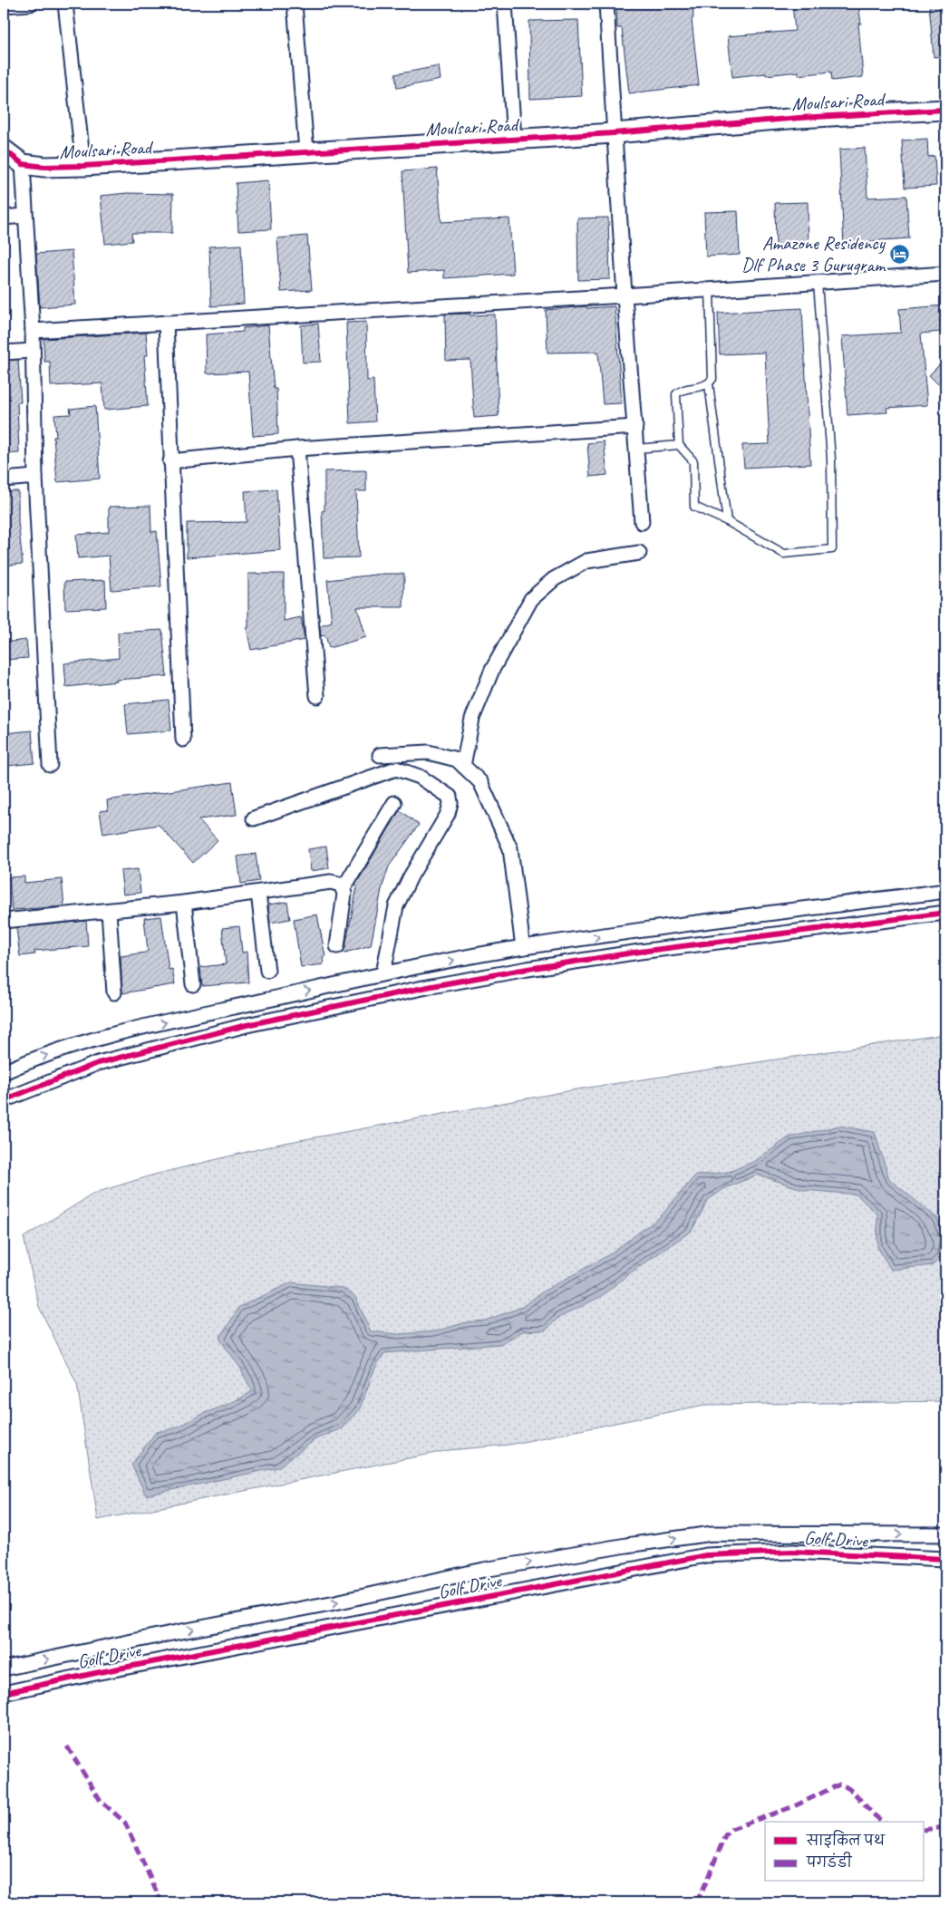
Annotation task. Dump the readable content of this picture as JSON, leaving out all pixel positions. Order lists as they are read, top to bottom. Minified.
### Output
{"streets":{"street":["Moulsari Road","Golf Drive"]},"places":{"hotel":["Amazone Residency Dlf Phase 3 Gurugram"]},"legend":["साइकिल पथ","पगडंडी"]}
